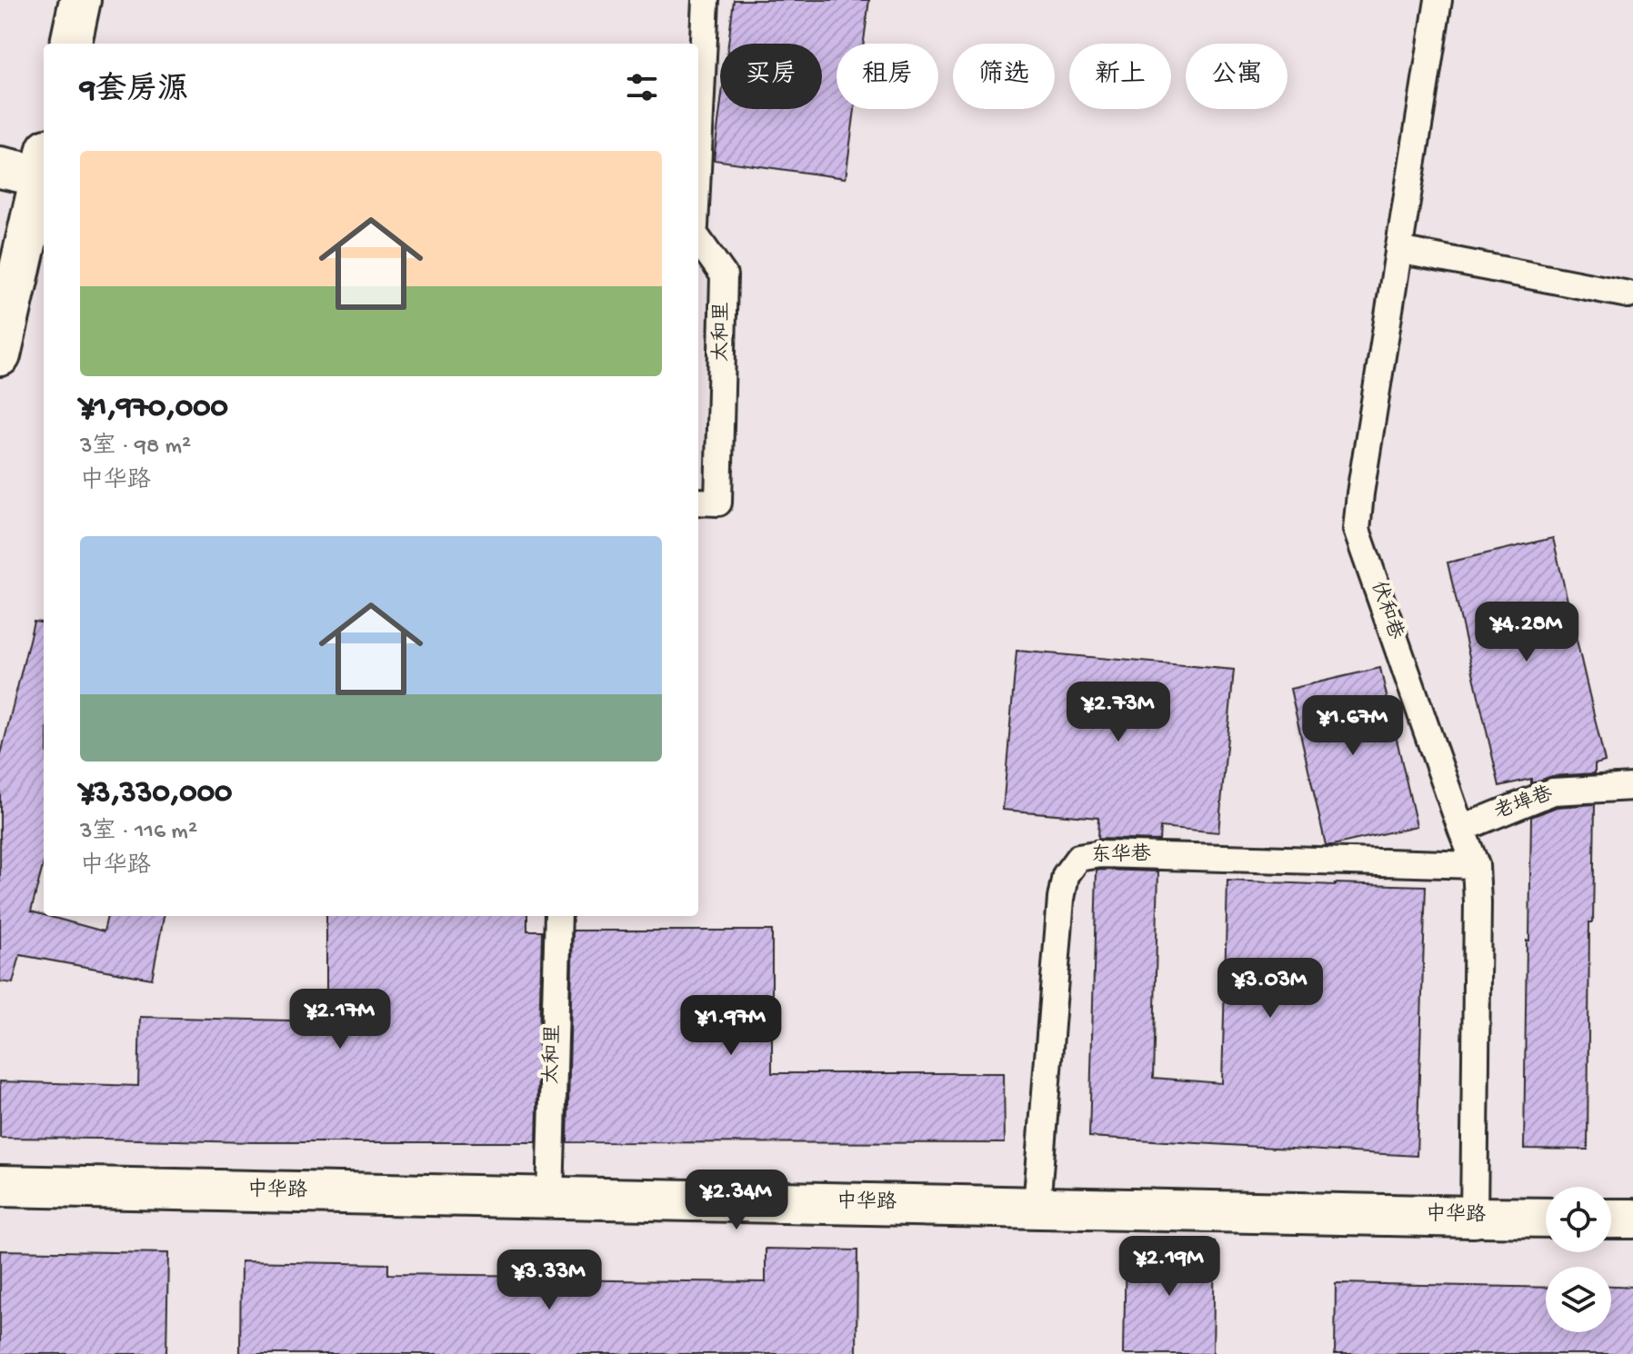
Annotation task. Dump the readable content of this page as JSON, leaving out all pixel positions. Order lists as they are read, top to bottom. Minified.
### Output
{"streets":{"street":["中华路"],"lane":["太和里","伏和巷","老埠巷","东华巷"]},"crossings":[["太和里","中华路"],["伏和巷","老埠巷"],["伏和巷","东华巷"],["伏和巷","中华路"],["东华巷","中华路"]],"page":{"chip":["买房","租房","筛选","新上","公寓"],"heading":"9套房源","list":[{"name":"¥1,970,000","note":"3室 · 98 m² · 中华路"},{"name":"¥3,330,000","note":"3室 · 116 m² · 中华路"}],"price":["¥4.28M","¥2.73M","¥1.67M","¥3.03M","¥2.17M","¥1.97M","¥2.34M","¥2.19M","¥3.33M"]}}
